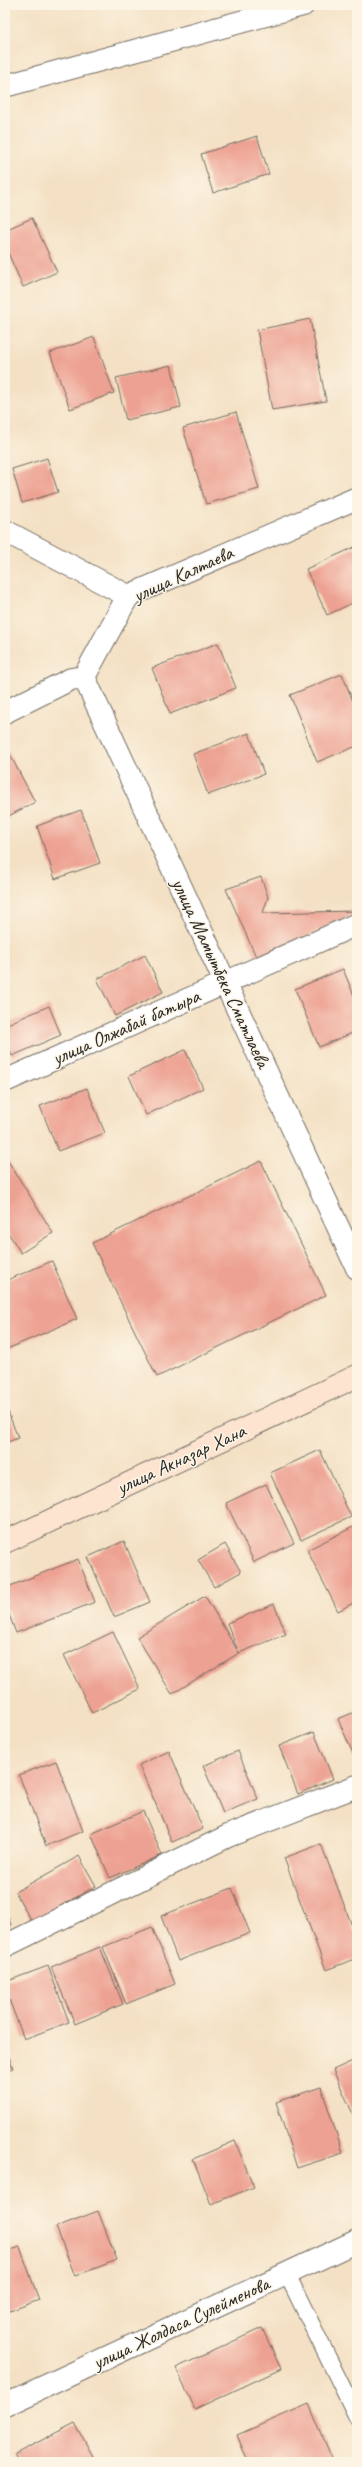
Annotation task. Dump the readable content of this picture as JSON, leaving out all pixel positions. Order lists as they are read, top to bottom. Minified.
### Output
{"streets":{"main road":["улица Акназар Хана"],"street":["улица Калтаева","улица Мамытбека Сматлаева","улица Олжабай батыра","улица Жолдаса Сулейменова"]},"crossings":[["улица Калтаева","улица Мамытбека Сматлаева"],["улица Мамытбека Сматлаева","улица Олжабай батыра"]]}
